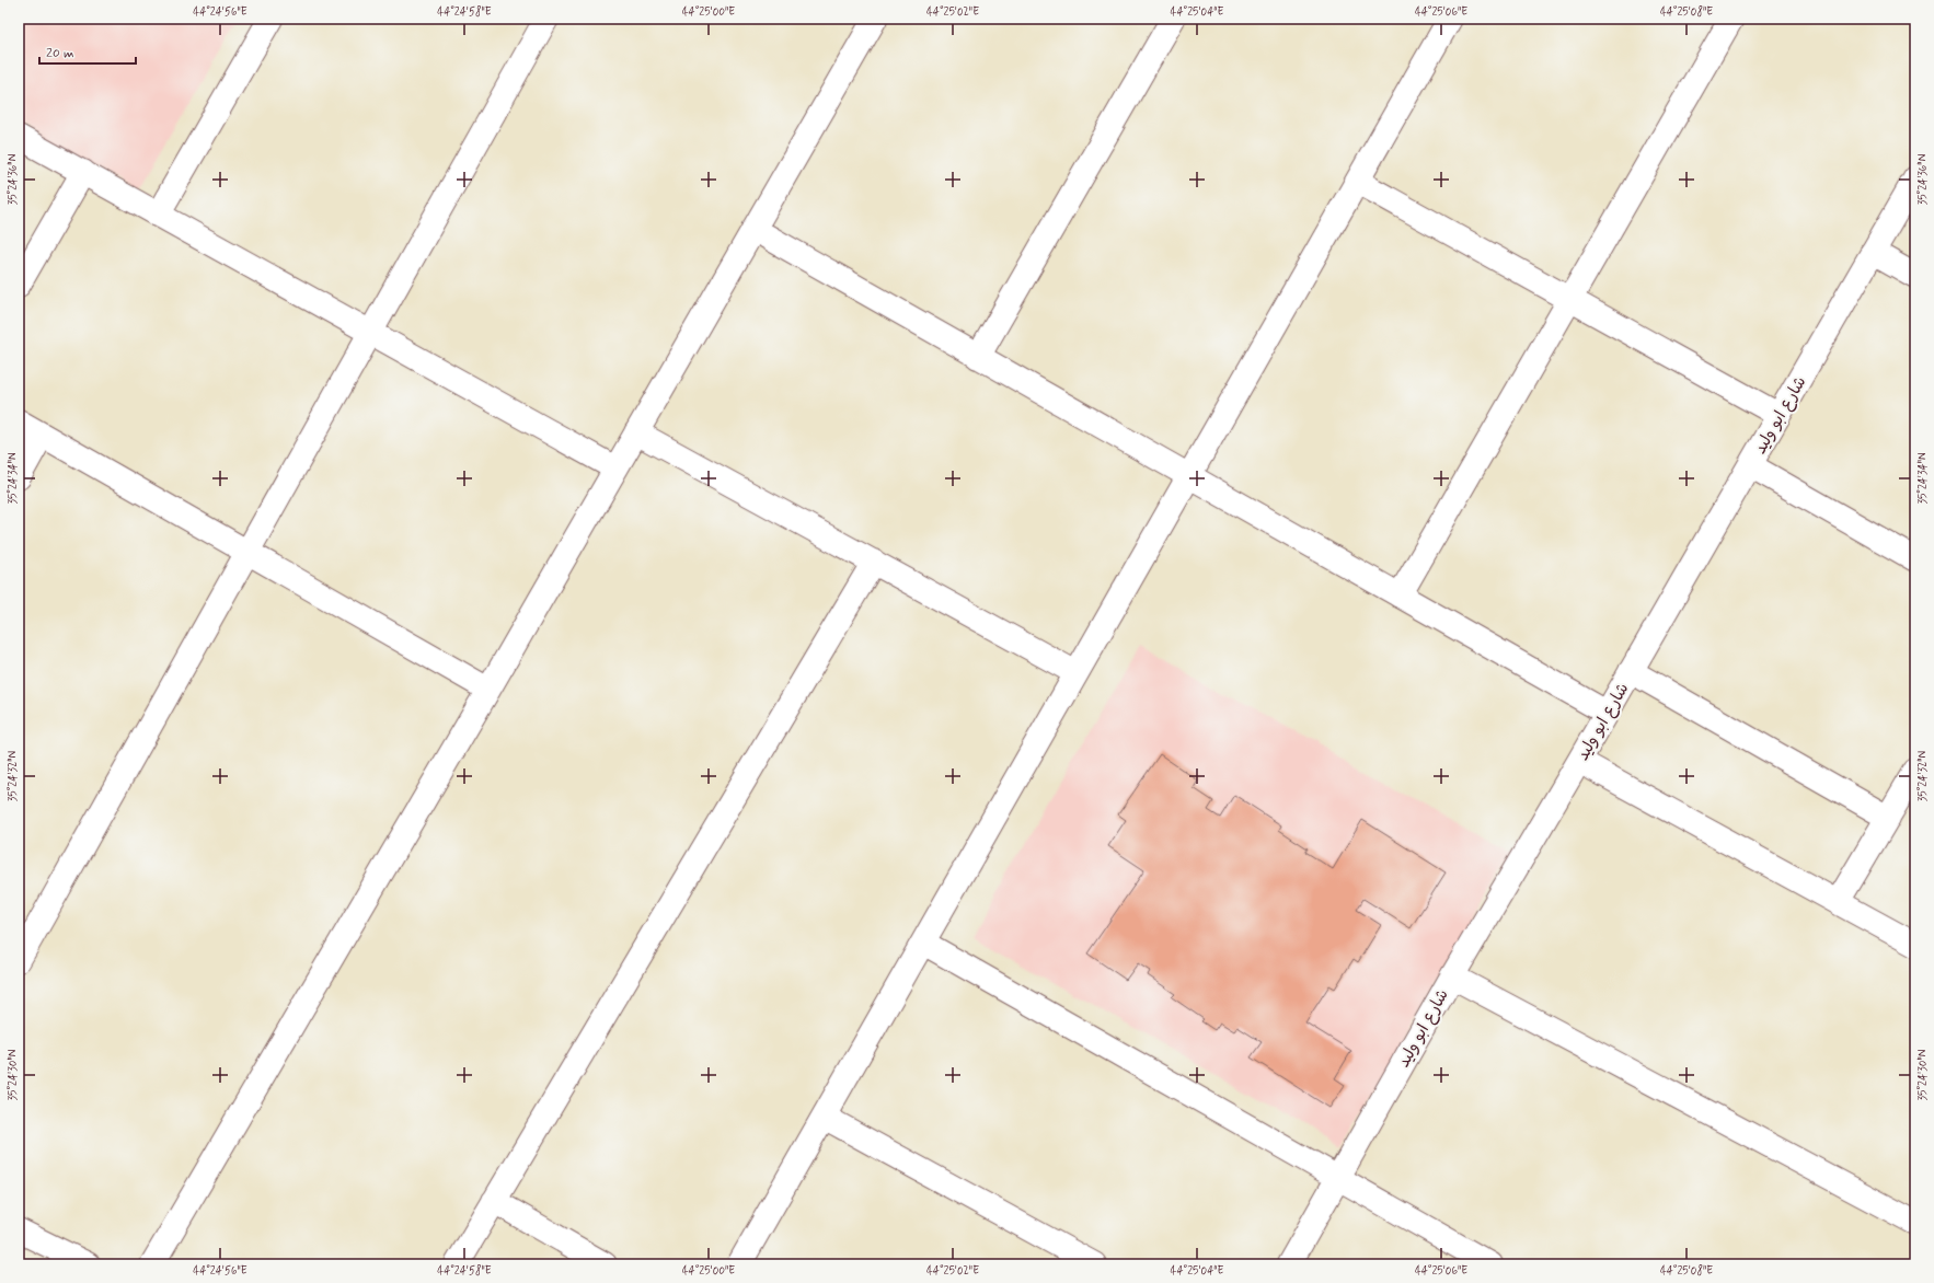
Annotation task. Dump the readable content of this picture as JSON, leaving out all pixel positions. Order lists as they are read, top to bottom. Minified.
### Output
{"streets":{"street":["شارع ابو وليد"]},"scale_bar":"20 m","coordinates":["44°24'56\"E","44°24'58\"E","44°25'00\"E","44°25'02\"E","44°25'04\"E","44°25'06\"E","44°25'08\"E","35°24'36\"N","35°24'34\"N","35°24'32\"N","35°24'30\"N"]}
